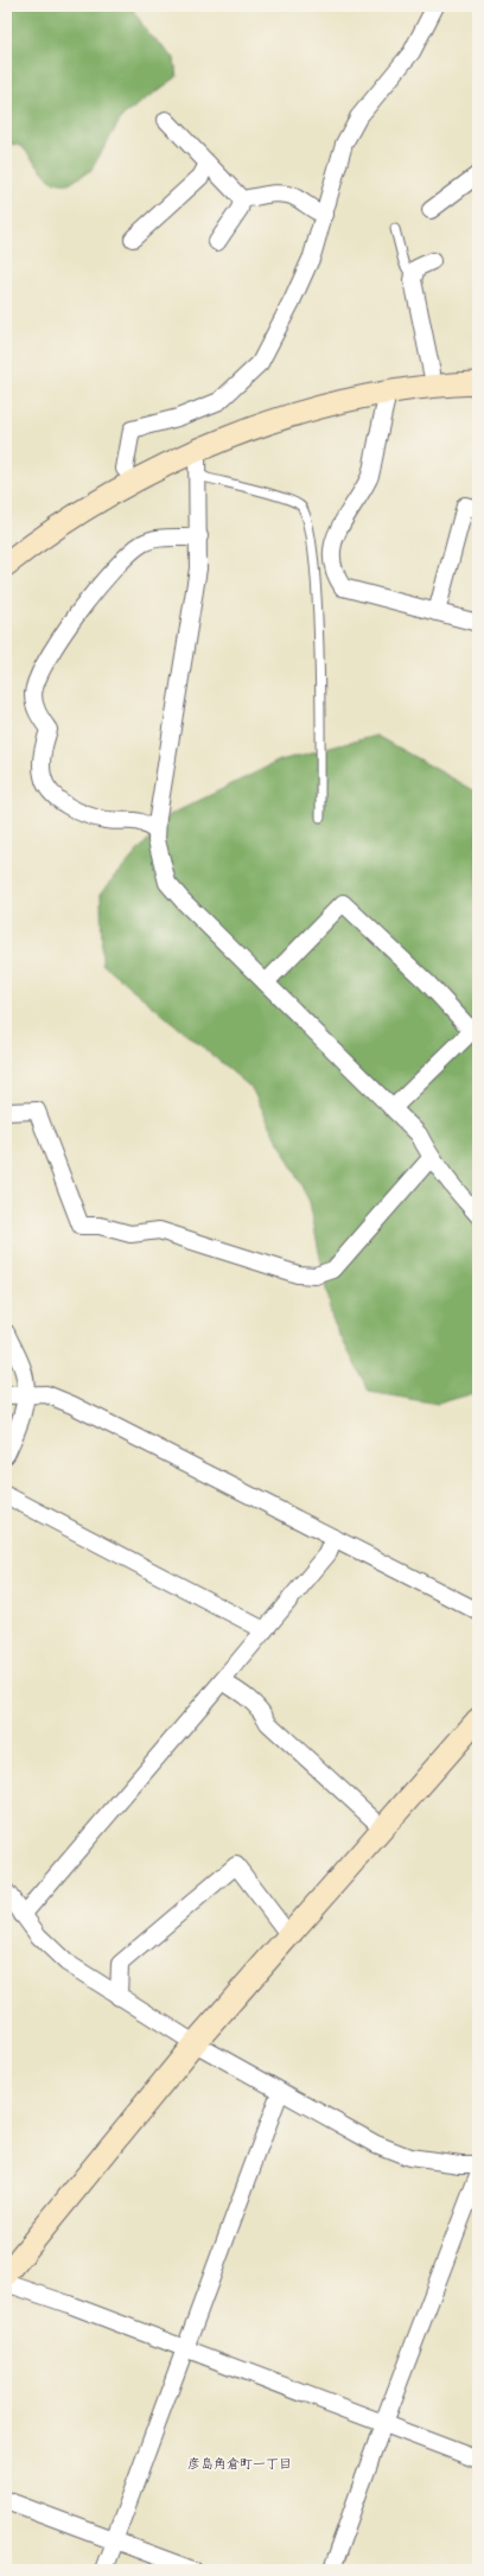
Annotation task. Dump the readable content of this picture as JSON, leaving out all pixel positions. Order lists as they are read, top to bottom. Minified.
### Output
{"districts":["彦島角倉町一丁目"]}
